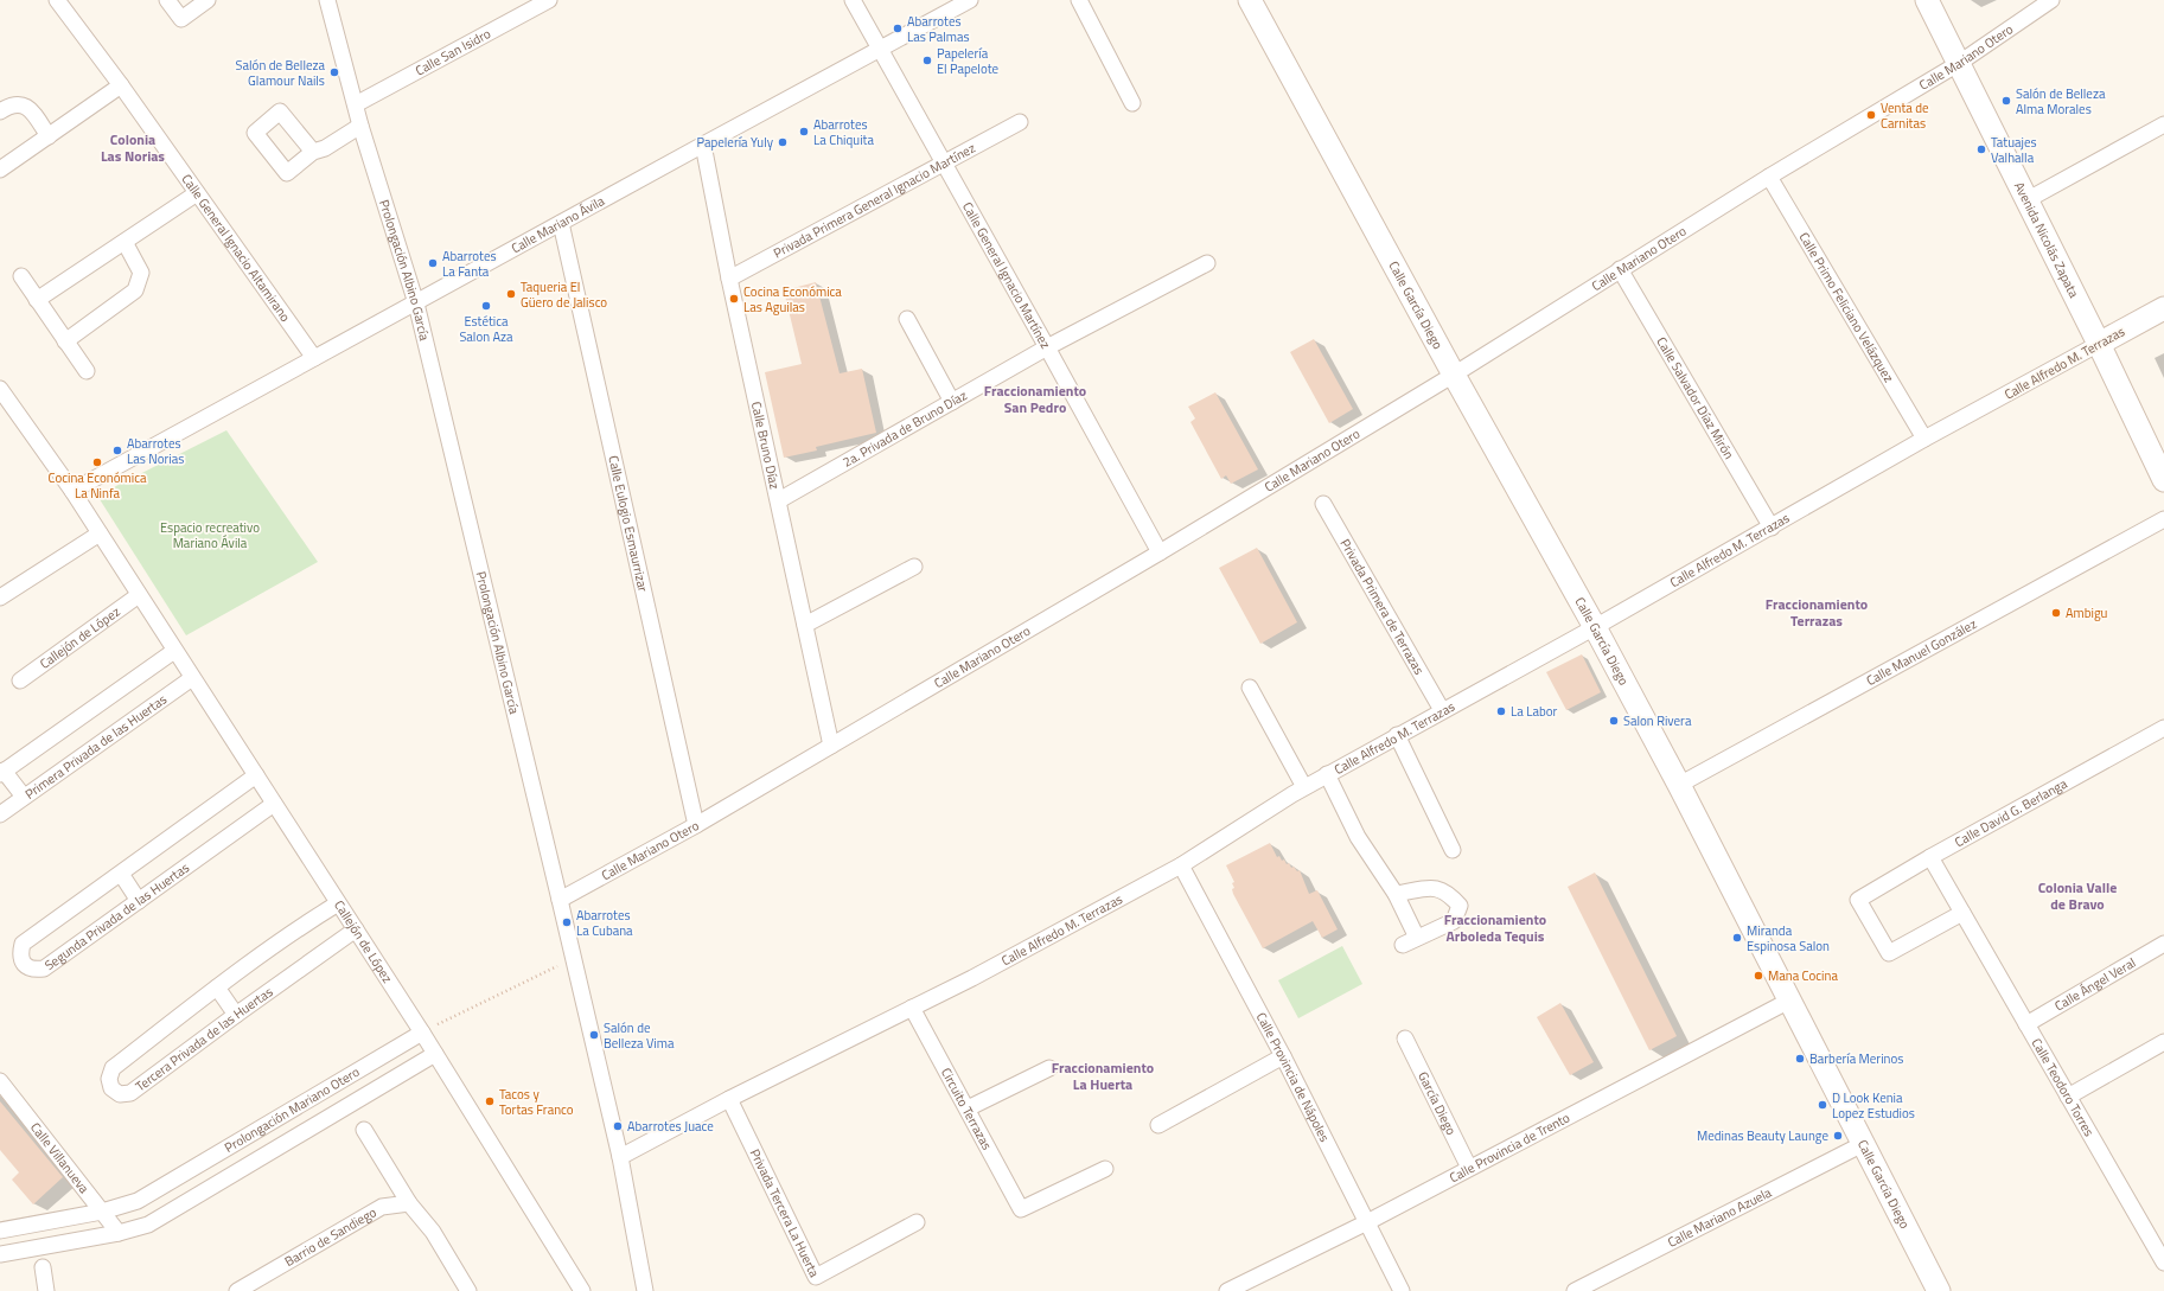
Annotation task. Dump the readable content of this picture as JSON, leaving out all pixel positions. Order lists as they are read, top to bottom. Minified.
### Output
{"streets":{"street":["Calle San Isidro","Calle Mariano Otero","Privada Primera General Ignacio Martínez","Calle Mariano Ávila","Avenida Nicolás Zapata","Calle General Ignacio Altamirano","Prolongación Albino García","Calle General Ignacio Martínez","Calle García Diego","Calle Primo Feliciano Velázquez","Calle Alfredo M. Terrazas","Calle Salvador Díaz Mirón","2a. Privada de Bruno Díaz","Calle Bruno Díaz","Calle Eulogio Esmaurrizar","Privada Primera de Terrazas","Callejón de López","Calle Manuel González","Primera Privada de las Huertas","Calle David G. Berlanga","Segunda Privada de las Huertas","Calle Ángel Veral","Tercera Privada de las Huertas","Calle Provincia de Nápoles","Calle Teodoro Torres","García Diego","Circuito Terrazas","Prolongación Mariano Otero","Calle Provincia de Trento","Calle Villanueva","Privada Tercera La Huerta","Calle Mariano Azuela","Barrio de Sandiego"]},"crossings":[["Calle San Isidro","Prolongación Albino García"],["Calle Mariano Otero","Avenida Nicolás Zapata"],["Calle Mariano Otero","Prolongación Albino García"],["Calle Mariano Otero","Calle General Ignacio Martínez"],["Calle Mariano Otero","Calle García Diego"],["Calle Mariano Otero","Calle Primo Feliciano Velázquez"],["Calle Mariano Otero","Calle Salvador Díaz Mirón"],["Calle Mariano Otero","Calle Bruno Díaz"],["Calle Mariano Otero","Calle Eulogio Esmaurrizar"],["Privada Primera General Ignacio Martínez","Calle General Ignacio Martínez"],["Privada Primera General Ignacio Martínez","Calle Bruno Díaz"],["Calle Mariano Ávila","Calle General Ignacio Altamirano"],["Calle Mariano Ávila","Prolongación Albino García"],["Calle Mariano Ávila","Calle General Ignacio Martínez"],["Calle Mariano Ávila","Calle Bruno Díaz"],["Calle Mariano Ávila","Calle Eulogio Esmaurrizar"],["Calle Mariano Ávila","Callejón de López"],["Avenida Nicolás Zapata","Calle Alfredo M. Terrazas"],["Prolongación Albino García","Calle Alfredo M. Terrazas"],["Calle General Ignacio Martínez","2a. Privada de Bruno Díaz"],["Calle García Diego","Calle Alfredo M. Terrazas"],["Calle García Diego","Calle Manuel González"],["Calle García Diego","Calle Provincia de Trento"],["Calle García Diego","Calle Mariano Azuela"],["Calle Primo Feliciano Velázquez","Calle Alfredo M. Terrazas"],["Calle Alfredo M. Terrazas","Calle Salvador Díaz Mirón"],["Calle Alfredo M. Terrazas","Privada Primera de Terrazas"],["Calle Alfredo M. Terrazas","Calle Provincia de Nápoles"],["Calle Alfredo M. Terrazas","Circuito Terrazas"],["Calle Alfredo M. Terrazas","Privada Tercera La Huerta"],["2a. Privada de Bruno Díaz","Calle Bruno Díaz"],["Callejón de López","Primera Privada de las Huertas"],["Callejón de López","Segunda Privada de las Huertas"],["Callejón de López","Tercera Privada de las Huertas"],["Callejón de López","Prolongación Mariano Otero"],["Calle David G. Berlanga","Calle Teodoro Torres"],["Calle Ángel Veral","Calle Teodoro Torres"],["Calle Provincia de Nápoles","Calle Provincia de Trento"],["García Diego","Calle Provincia de Trento"],["Prolongación Mariano Otero","Calle Villanueva"]],"districts":["Colonia Las Norias","Fraccionamiento San Pedro","Fraccionamiento Terrazas","Colonia Valle de Bravo","Fraccionamiento Arboleda Tequis","Fraccionamiento La Huerta"],"parks":["Espacio recreativo Mariano Ávila"],"places":["Abarrotes Las Palmas","Papelería El Papelote","Salón de Belleza Glamour Nails","Salón de Belleza Alma Morales","Venta de Carnitas","Abarrotes La Chiquita","Papelería Yuly","Tatuajes Valhalla","Abarrotes La Fanta","Taqueria El Güero de Jalisco","Cocina Económica Las Aguilas","Estética Salon Aza","Abarrotes Las Norias","Cocina Económica La Ninfa","Ambigu","La Labor","Salon Rivera","Abarrotes La Cubana","Miranda Espinosa Salon","Mana Cocina","Salón de Belleza Vima","Barbería Merinos","Tacos y Tortas Franco","D Look Kenia Lopez Estudios","Abarrotes Juace","Medinas Beauty Launge"]}
